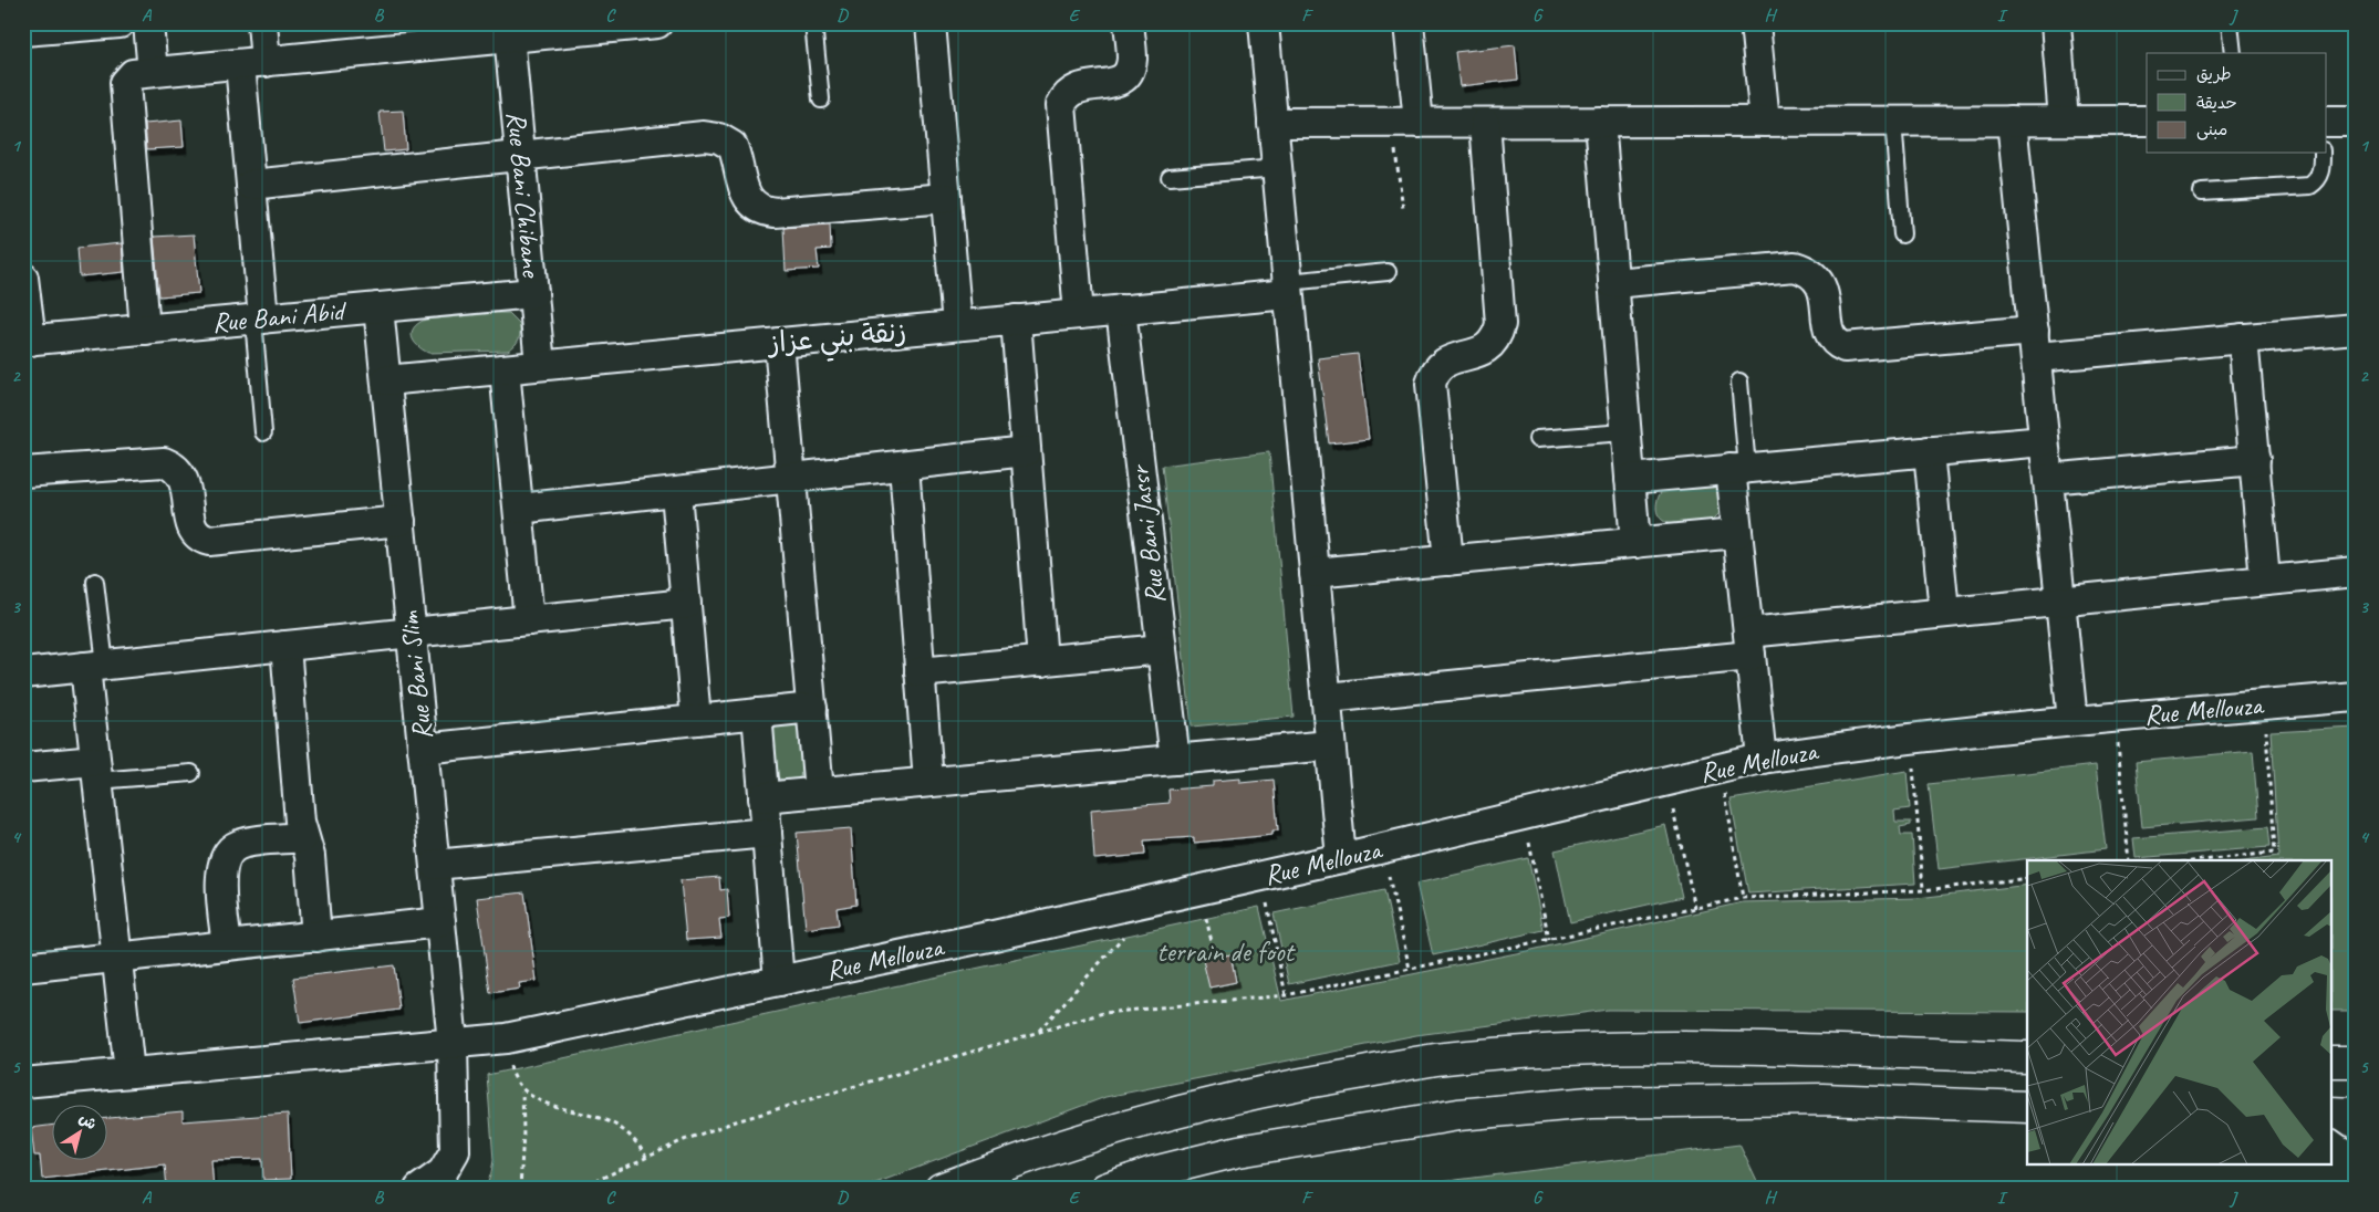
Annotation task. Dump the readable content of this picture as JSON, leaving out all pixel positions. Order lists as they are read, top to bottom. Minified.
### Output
{"streets":{"street":["Rue Bani Chibane","Rue Bani Abid","زنقة بني عزاز","Rue Bani Jassr","Rue Bani Slim","Rue Mellouza"]},"crossings":[["Rue Bani Chibane","Rue Bani Abid"],["Rue Bani Chibane","زنقة بني عزاز"],["Rue Bani Abid","Rue Bani Slim"],["زنقة بني عزاز","Rue Bani Jassr"],["زنقة بني عزاز","Rue Bani Slim"],["Rue Bani Slim","Rue Mellouza"]],"parks":["terrain de foot"],"legend":["طريق","حديقة","مبنى"],"north":"top right","grid":{"columns":["A","B","C","D","E","F","G","H","I","J"],"rows":["1","2","3","4","5"]}}
